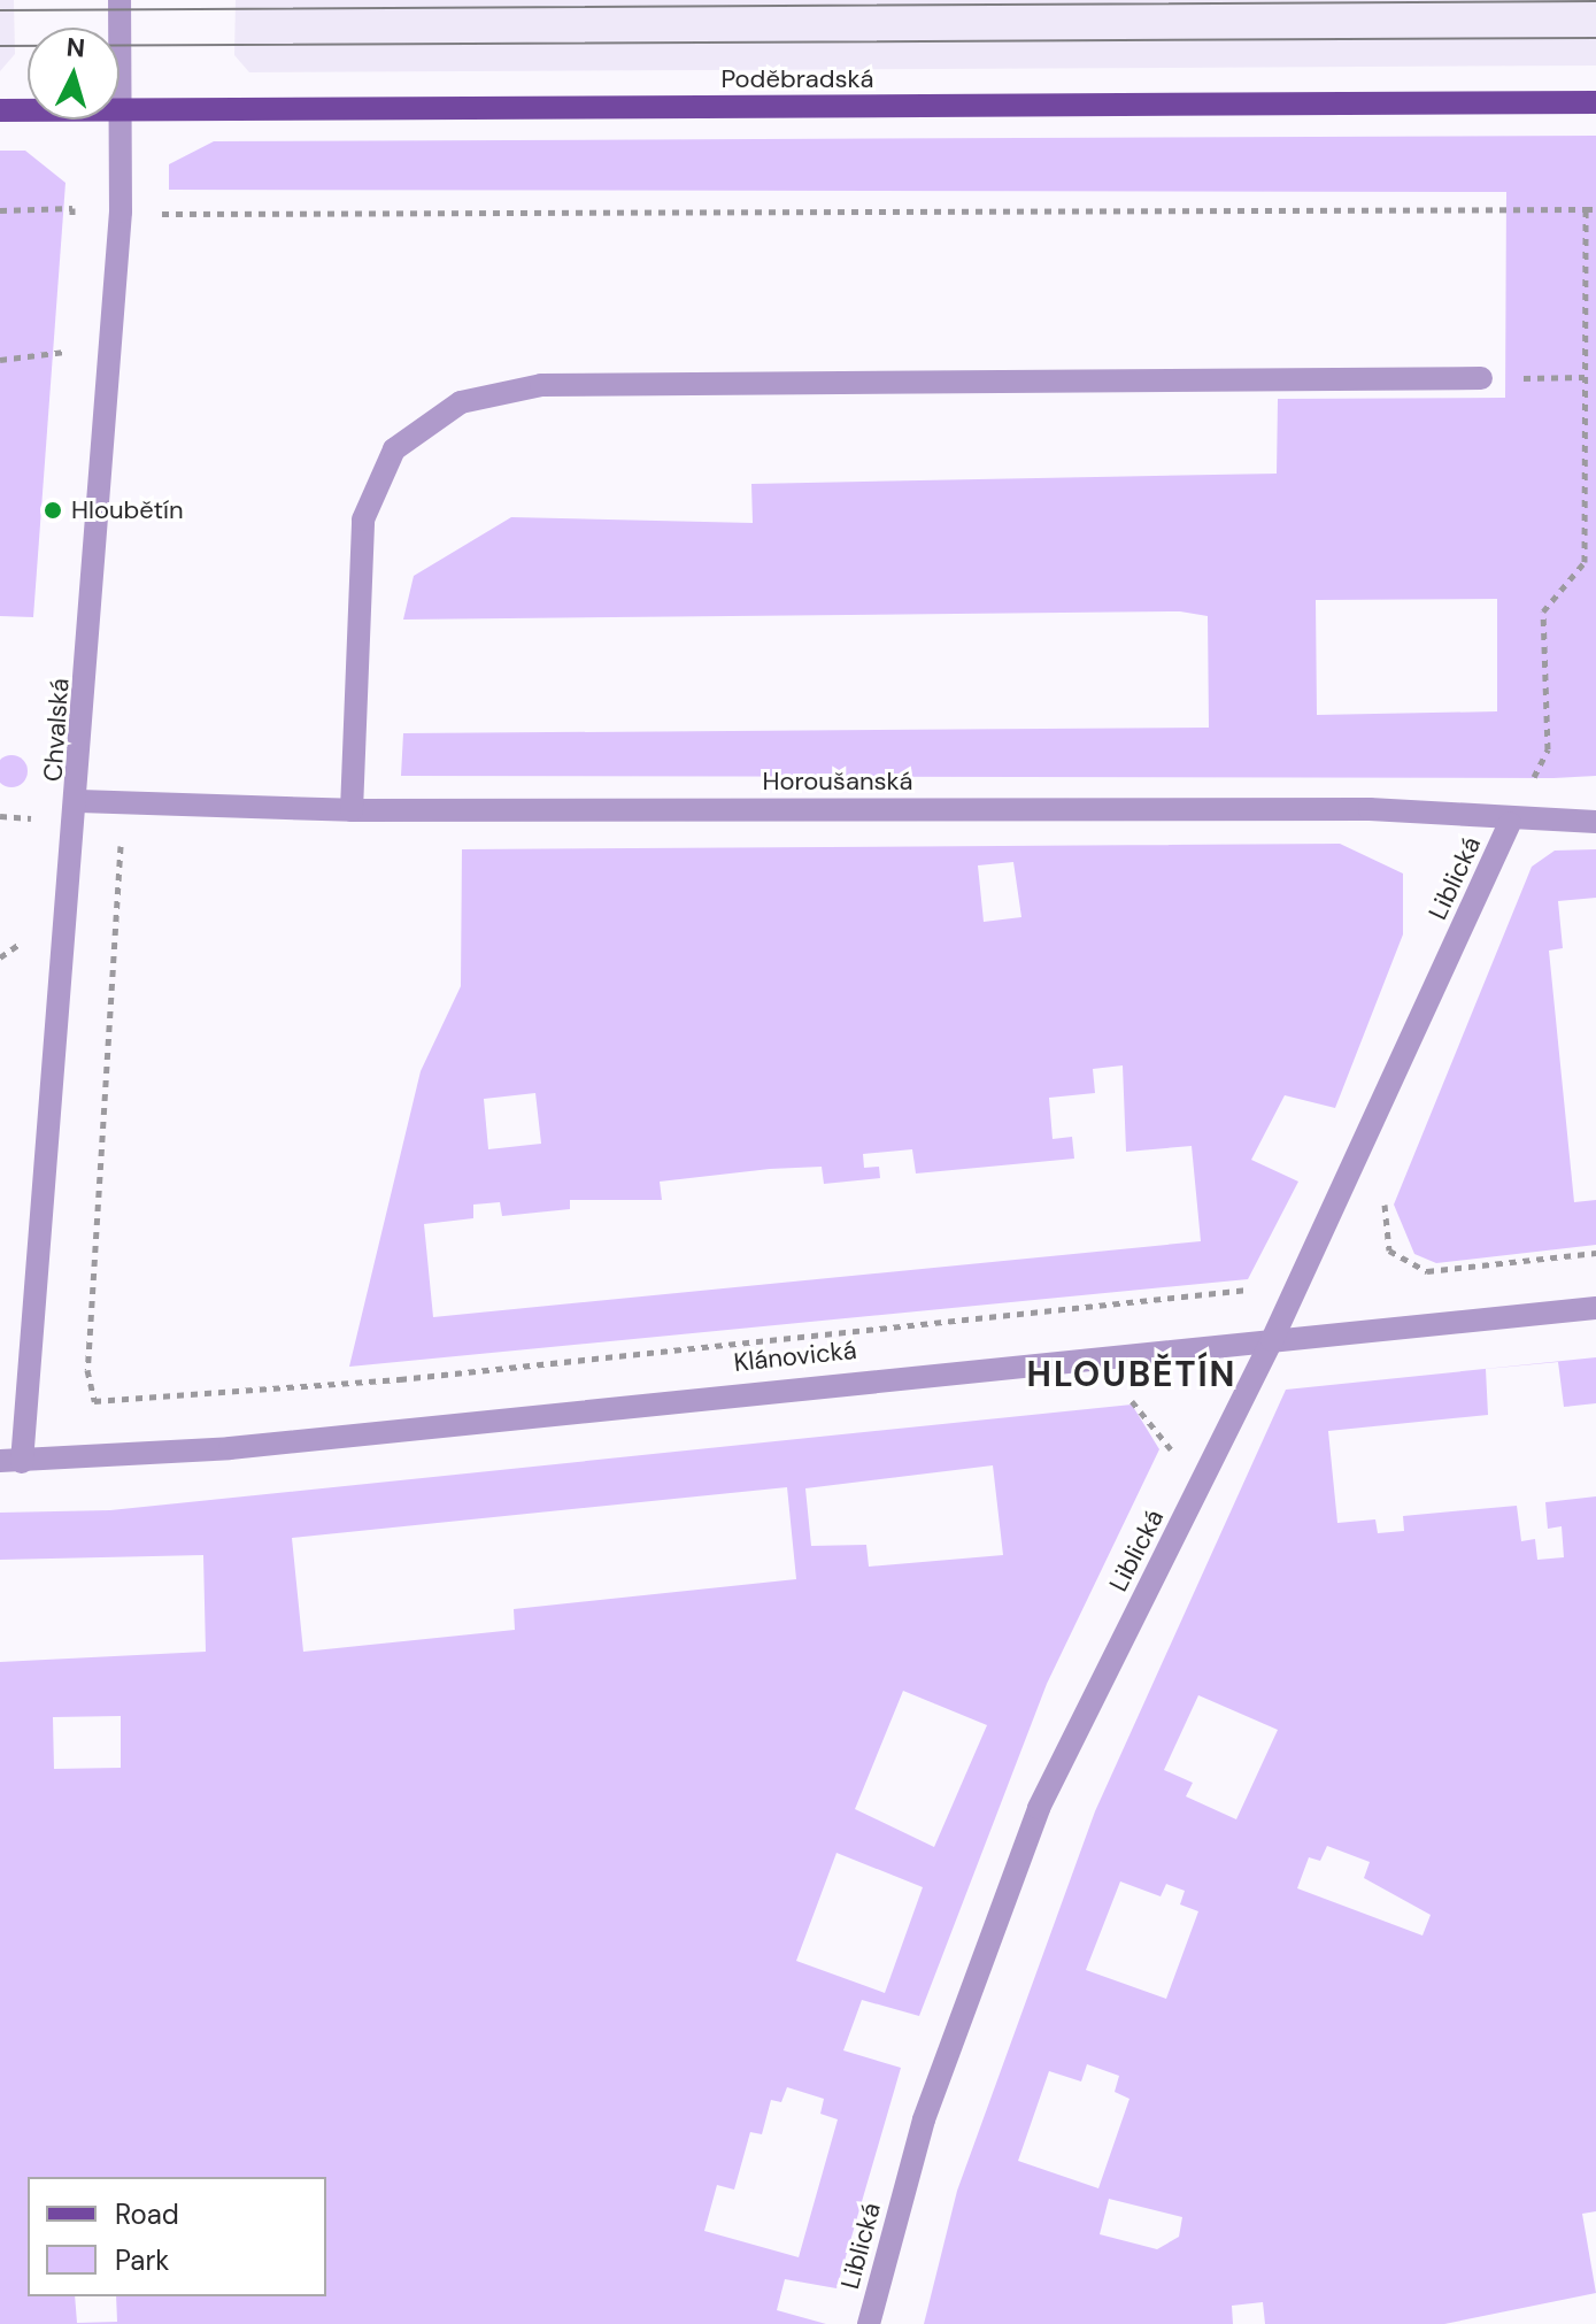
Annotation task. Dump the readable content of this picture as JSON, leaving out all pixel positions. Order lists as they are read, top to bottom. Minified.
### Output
{"streets":{"main road":["Poděbradská"],"street":["Chvalská","Horoušanská","Liblická","Klánovická"]},"crossings":[["Poděbradská","Chvalská"],["Chvalská","Horoušanská"],["Chvalská","Klánovická"],["Horoušanská","Liblická"],["Liblická","Klánovická"]],"districts":["HLOUBĚTÍN"],"places":["Hloubětín"],"legend":["Road","Park"],"north":"top"}
